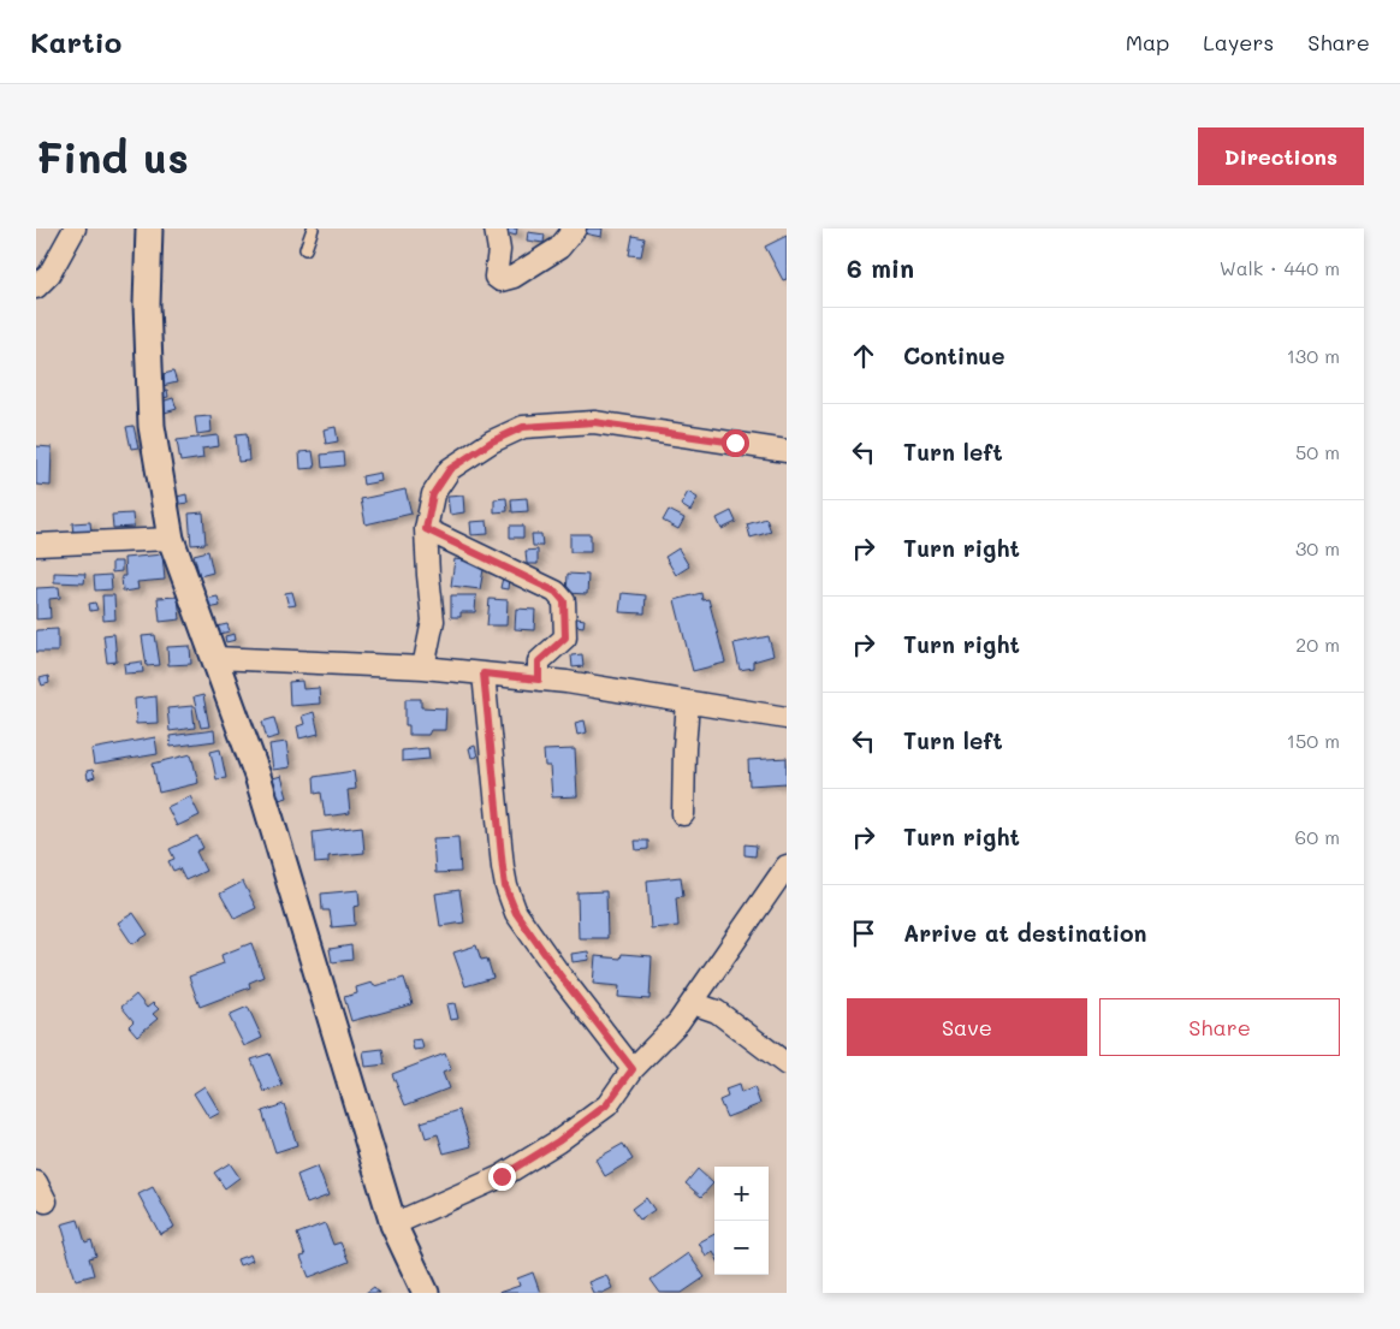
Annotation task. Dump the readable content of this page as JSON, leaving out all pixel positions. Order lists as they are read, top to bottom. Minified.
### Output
{"page":{"header":"Kartio","nav":["Map","Layers","Share"],"buttons":["Directions",["Save","Share"]],"title":"Find us","heading":["6 min","Walk · 440 m"],"list":[["Continue","130 m"],["Turn left","50 m"],["Turn right","30 m"],["Turn right","20 m"],["Turn left","150 m"],["Turn right","60 m"],"Arrive at destination"],"map_buttons":["+","−"]}}
